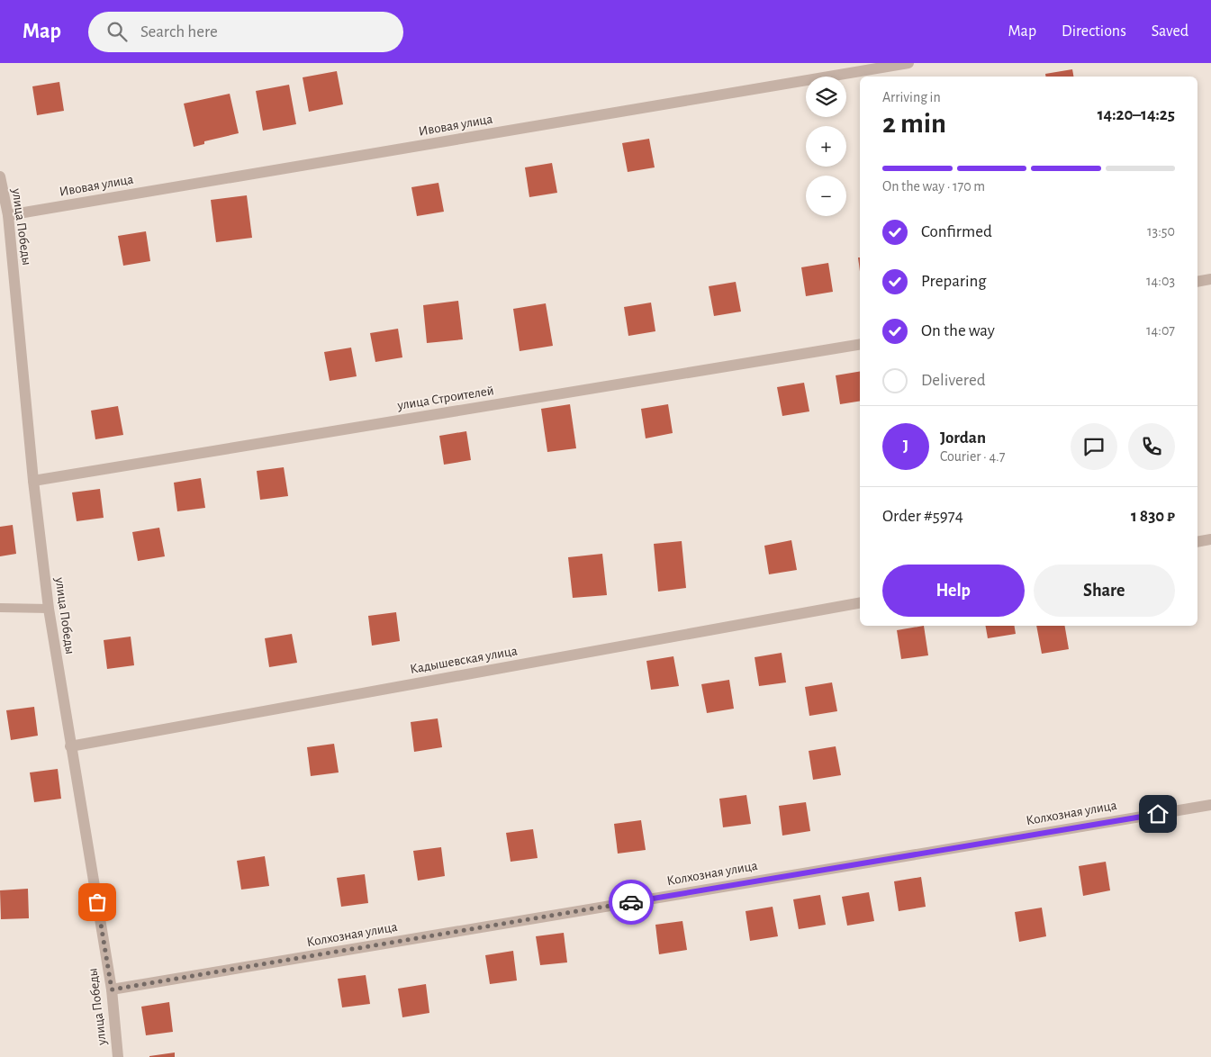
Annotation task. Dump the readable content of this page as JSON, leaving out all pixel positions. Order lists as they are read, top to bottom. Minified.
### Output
{"streets":{"street":["Ивовая улица","улица Победы","улица Строителей","Кадышевская улица","Колхозная улица"]},"crossings":[["Ивовая улица","улица Победы"],["улица Победы","улица Строителей"],["улица Победы","Кадышевская улица"],["улица Победы","Колхозная улица"]],"page":{"header":"Map","search":"Search here","nav":["Map","Directions","Saved"],"map_buttons":["+","−"],"heading":["2 min","Arriving in","14:20–14:25"],"panel":["Jordan","Courier · 4.7","Order #5974","1 830 ₽"],"bar":"On the way · 170 m","list":[["Confirmed","13:50"],["Preparing","14:03"],["On the way","14:07"],"Delivered"],"round":"J","buttons":["Help","Share"]}}
